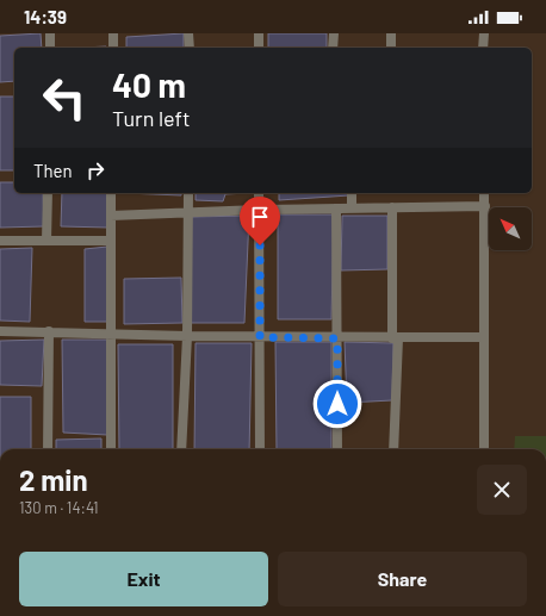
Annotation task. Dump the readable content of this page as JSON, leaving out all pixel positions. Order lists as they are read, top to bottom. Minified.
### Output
{"north":"top left","page":{"status":"14:39","turn":["40 m","Turn left"],"then":"Then","heading":["2 min","130 m · 14:41"],"buttons":["Exit","Share"]}}
